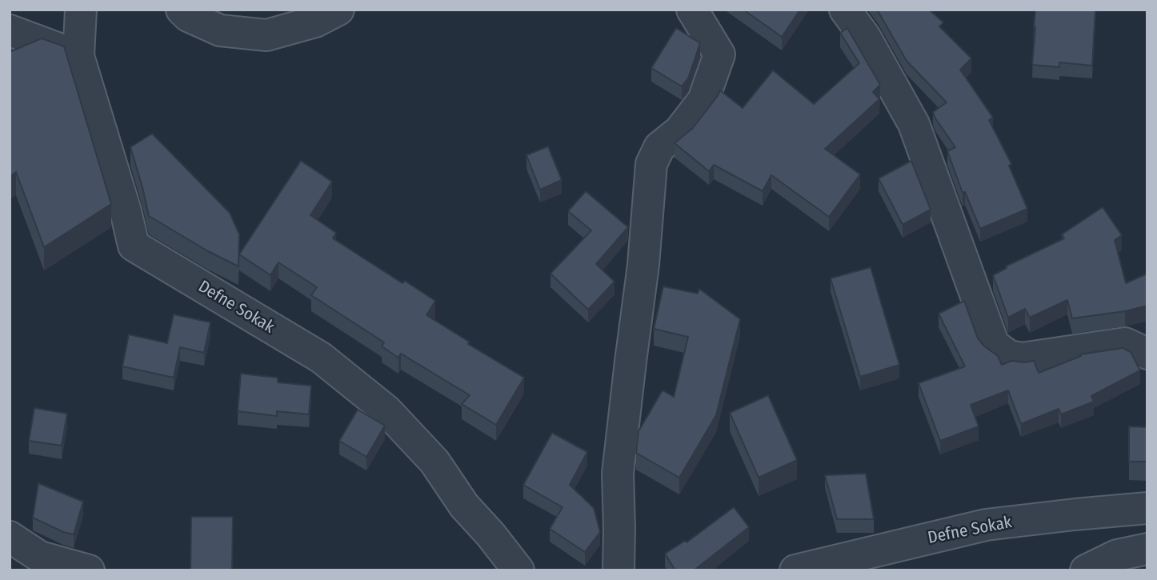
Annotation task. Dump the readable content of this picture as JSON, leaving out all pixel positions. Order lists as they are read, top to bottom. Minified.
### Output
{"streets":{"street":["Defne Sokak"]}}
